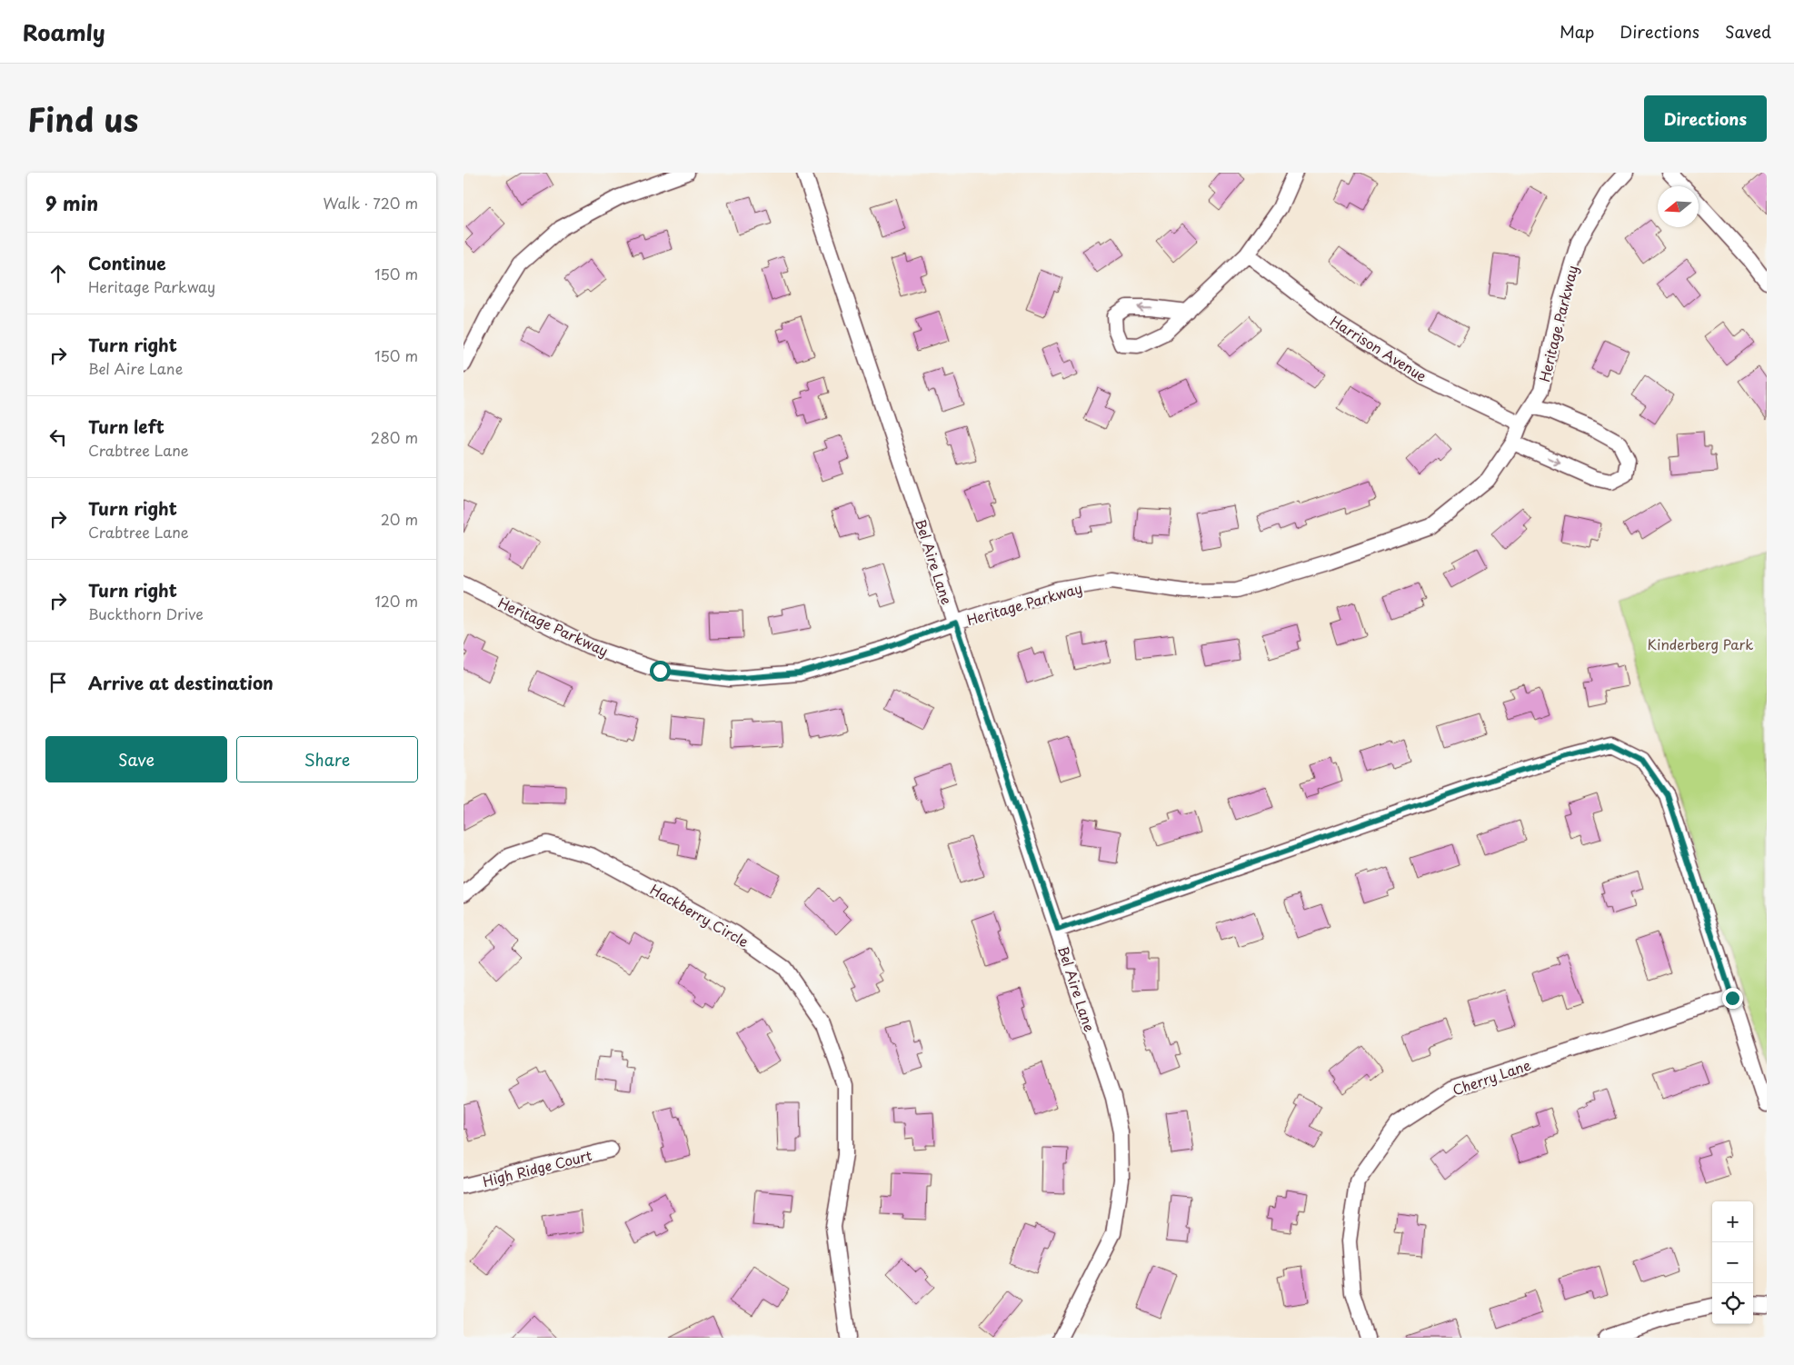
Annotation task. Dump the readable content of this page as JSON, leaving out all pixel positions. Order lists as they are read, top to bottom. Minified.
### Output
{"streets":{"street":["Heritage Parkway","Harrison Avenue","Bel Aire Lane","Hackberry Circle","Cherry Lane","High Ridge Court"]},"crossings":[["Heritage Parkway","Harrison Avenue"],["Heritage Parkway","Bel Aire Lane"]],"parks":["Kinderberg Park"],"north":"left","page":{"header":"Roamly","nav":["Map","Directions","Saved"],"title":"Find us","buttons":["Directions",["Save","Share"]],"heading":["9 min","Walk · 720 m"],"list":[["Continue","Heritage Parkway","150 m"],["Turn right","Bel Aire Lane","150 m"],["Turn left","Crabtree Lane","280 m"],["Turn right","Crabtree Lane","20 m"],["Turn right","Buckthorn Drive","120 m"],"Arrive at destination"],"map_buttons":["+","−"]}}
